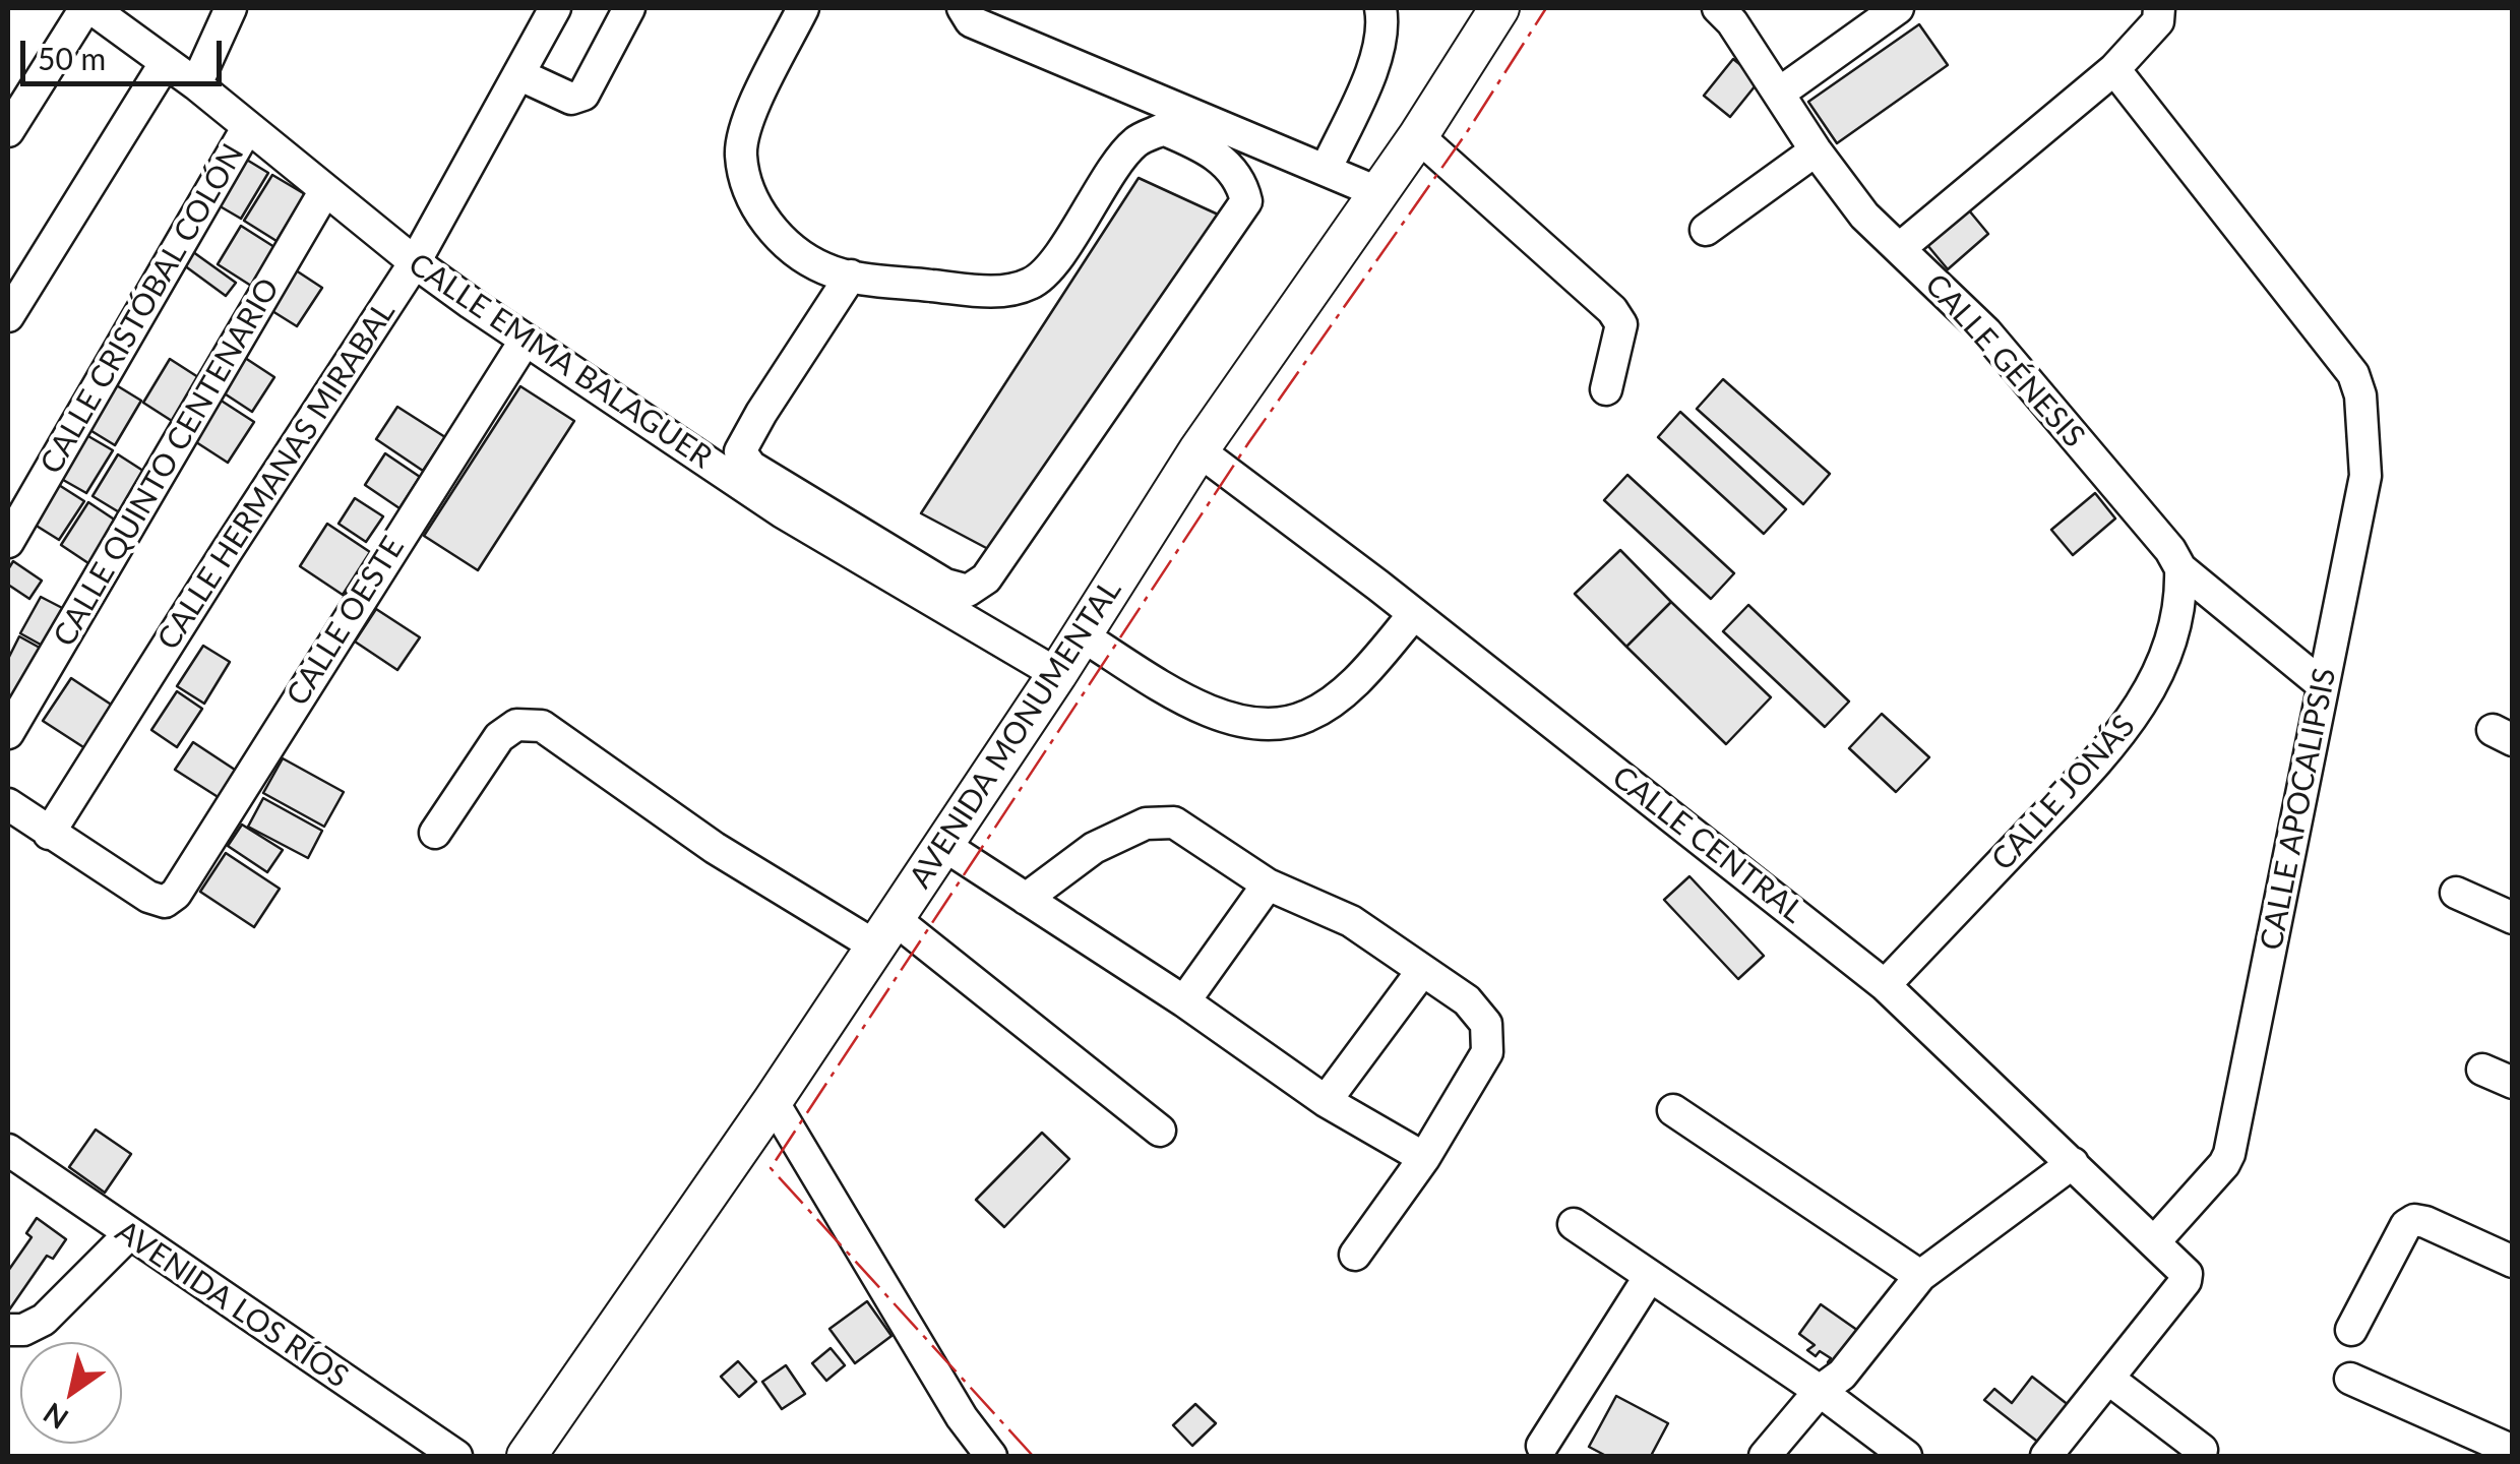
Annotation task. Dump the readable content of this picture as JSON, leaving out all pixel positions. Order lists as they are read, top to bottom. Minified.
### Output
{"streets":{"main road":["AVENIDA MONUMENTAL"],"street":["CALLE CRISTÓBAL COLÓN","CALLE EMMA BALAGUER","CALLE GÉNESIS","CALLE QUINTO CENTENARIO","CALLE HERMANAS MIRABAL","CALLE OESTE","CALLE JONÁS","CALLE APOCALIPSIS","CALLE CENTRAL","AVENIDA LOS RÍOS"]},"crossings":[["CALLE CRISTÓBAL COLÓN","CALLE EMMA BALAGUER"],["CALLE EMMA BALAGUER","CALLE QUINTO CENTENARIO"],["CALLE EMMA BALAGUER","CALLE HERMANAS MIRABAL"],["CALLE EMMA BALAGUER","CALLE OESTE"],["CALLE EMMA BALAGUER","AVENIDA MONUMENTAL"],["CALLE GÉNESIS","CALLE JONÁS"],["CALLE GÉNESIS","CALLE APOCALIPSIS"],["CALLE HERMANAS MIRABAL","CALLE OESTE"],["AVENIDA MONUMENTAL","CALLE CENTRAL"],["CALLE JONÁS","CALLE CENTRAL"],["CALLE APOCALIPSIS","CALLE CENTRAL"]],"scale_bar":"50 m","north":"bottom left"}
